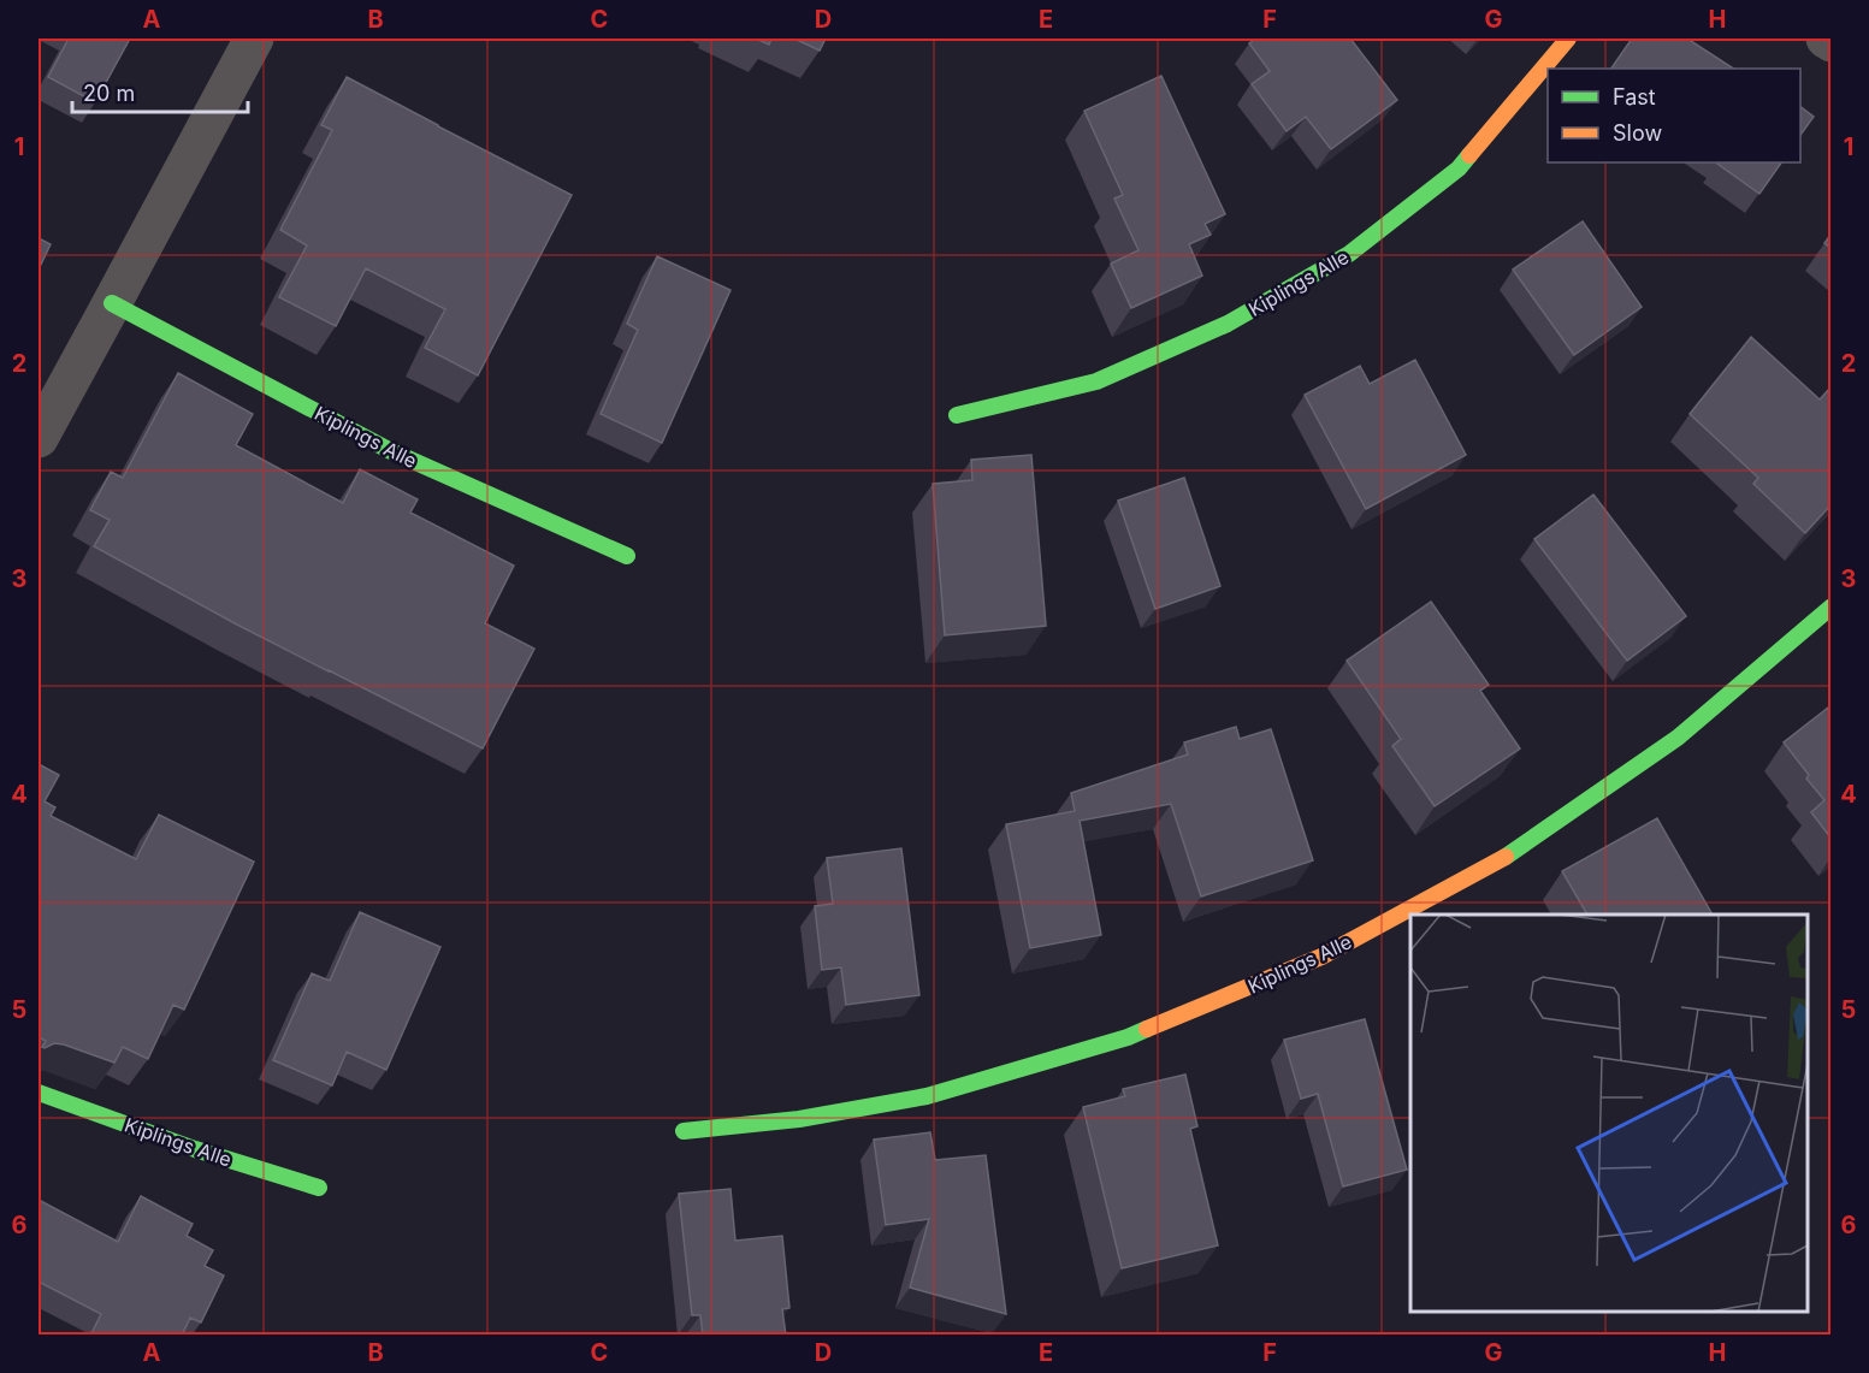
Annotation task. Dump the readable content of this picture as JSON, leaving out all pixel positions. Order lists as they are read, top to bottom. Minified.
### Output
{"streets":{"street":["Kiplings Alle"]},"legend":["Fast","Slow"],"scale_bar":"20 m","grid":{"columns":["A","B","C","D","E","F","G","H"],"rows":["1","2","3","4","5","6"]}}
